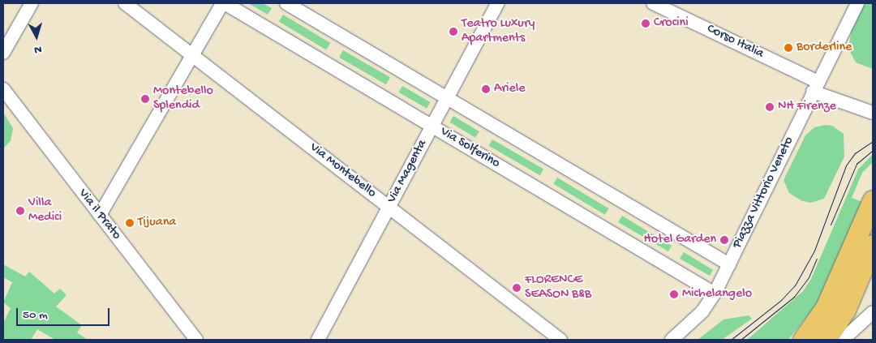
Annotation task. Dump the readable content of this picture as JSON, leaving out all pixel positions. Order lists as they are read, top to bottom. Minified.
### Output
{"streets":{"street":["Corso Italia","Via Solferino","Via Montebello","Via Magenta","Piazza Vittorio Veneto","Via il Prato"]},"crossings":[["Corso Italia","Piazza Vittorio Veneto"],["Via Solferino","Via Magenta"],["Via Solferino","Piazza Vittorio Veneto"],["Via Montebello","Via Magenta"]],"places":["Crocini","Teatro Luxury Apartments","Borderline","Ariele","Montebello Splendid","NH Firenze","Villa Medici","Tijuana","Hotel Garden","FLORENCE SEASON B&B","Michelangelo"],"scale_bar":"50 m","north":"bottom"}
